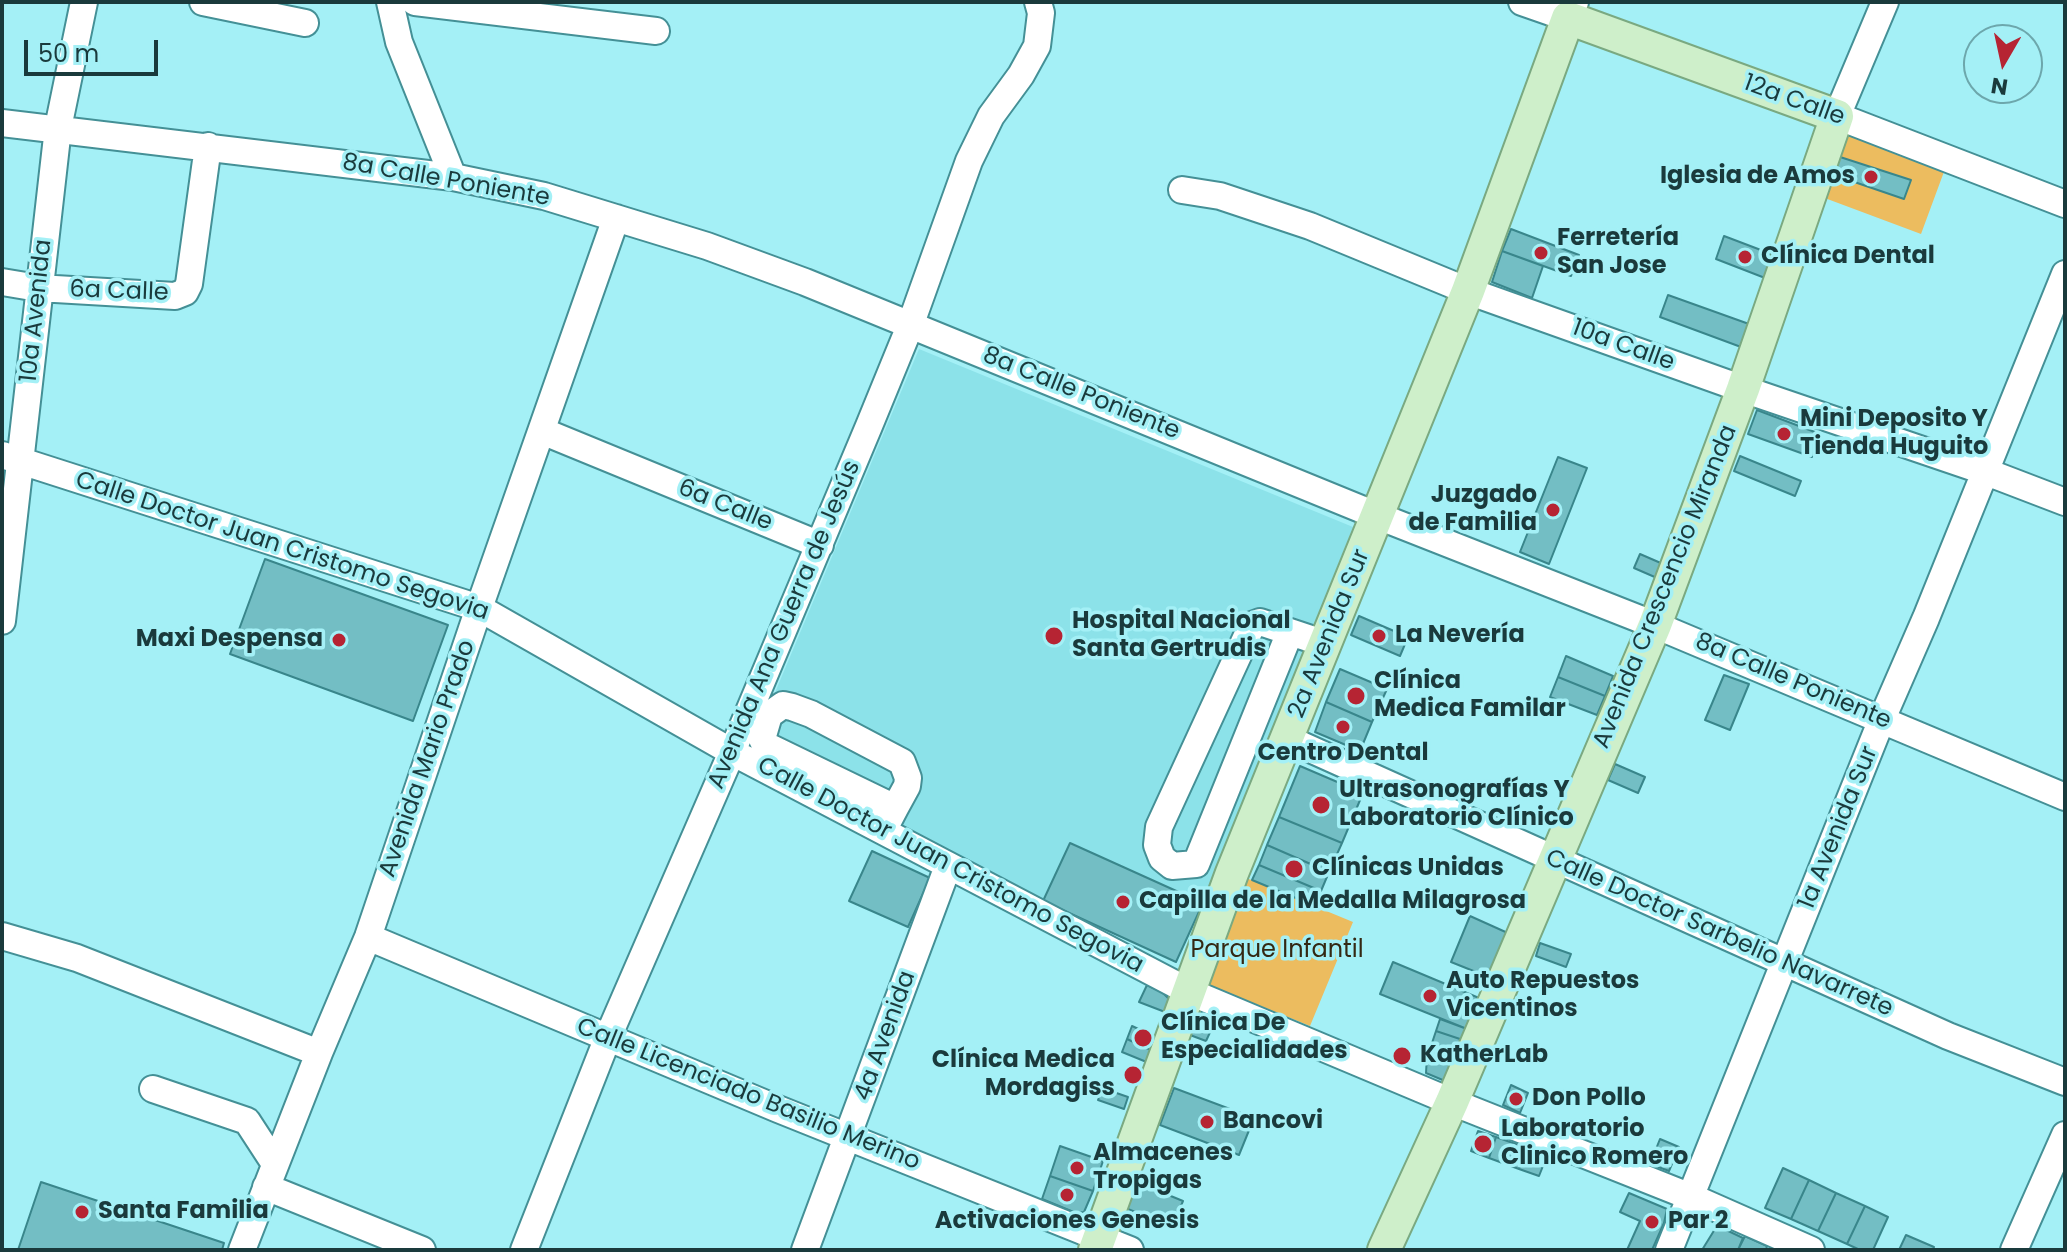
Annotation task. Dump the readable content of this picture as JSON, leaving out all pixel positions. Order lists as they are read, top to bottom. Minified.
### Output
{"streets":{"main road":["12a Calle","Avenida Crescencio Miranda","2a Avenida Sur"],"street":["8a Calle Poniente","6a Calle","10a Avenida","10a Calle","Calle Doctor Juan Cristomo Segovia","Avenida Ana Guerra de Jesús","Avenida Mario Prado","1a Avenida Sur","Calle Doctor Sarbelio Navarrete","4a Avenida","Calle Licenciado Basilio Merino"]},"crossings":[["12a Calle","Avenida Crescencio Miranda"],["12a Calle","2a Avenida Sur"],["8a Calle Poniente","6a Calle"],["8a Calle Poniente","10a Avenida"],["8a Calle Poniente","Avenida Crescencio Miranda"],["8a Calle Poniente","Avenida Ana Guerra de Jesús"],["8a Calle Poniente","2a Avenida Sur"],["8a Calle Poniente","Avenida Mario Prado"],["8a Calle Poniente","1a Avenida Sur"],["6a Calle","10a Avenida"],["6a Calle","Avenida Ana Guerra de Jesús"],["6a Calle","Avenida Mario Prado"],["10a Avenida","Calle Doctor Juan Cristomo Segovia"],["10a Calle","Avenida Crescencio Miranda"],["10a Calle","2a Avenida Sur"],["10a Calle","1a Avenida Sur"],["Calle Doctor Juan Cristomo Segovia","Avenida Crescencio Miranda"],["Calle Doctor Juan Cristomo Segovia","Avenida Ana Guerra de Jesús"],["Calle Doctor Juan Cristomo Segovia","2a Avenida Sur"],["Calle Doctor Juan Cristomo Segovia","Avenida Mario Prado"],["Calle Doctor Juan Cristomo Segovia","1a Avenida Sur"],["Calle Doctor Juan Cristomo Segovia","4a Avenida"],["Avenida Crescencio Miranda","Calle Doctor Sarbelio Navarrete"],["Avenida Ana Guerra de Jesús","Calle Licenciado Basilio Merino"],["2a Avenida Sur","Calle Doctor Sarbelio Navarrete"],["2a Avenida Sur","Calle Licenciado Basilio Merino"],["Avenida Mario Prado","Calle Licenciado Basilio Merino"],["1a Avenida Sur","Calle Doctor Sarbelio Navarrete"],["4a Avenida","Calle Licenciado Basilio Merino"]],"parks":["Parque Infantil"],"places":["Iglesia de Amos","Ferretería San Jose","Clínica Dental","Mini Deposito Y Tienda Huguito","Juzgado de Familia","Hospital Nacional Santa Gertrudis","La Nevería","Maxi Despensa","Clínica Medica Familar","Centro Dental","Ultrasonografías Y Laboratorio Clínico","Clínicas Unidas","Capilla de la Medalla Milagrosa","Auto Repuestos Vicentinos","Clínica De Especialidades","KatherLab","Clínica Medica Mordagiss","Don Pollo","Bancovi","Laboratorio Clinico Romero","Almacenes Tropigas","Activaciones Genesis","Santa Familia","Par 2"],"scale_bar":"50 m","north":"bottom"}
